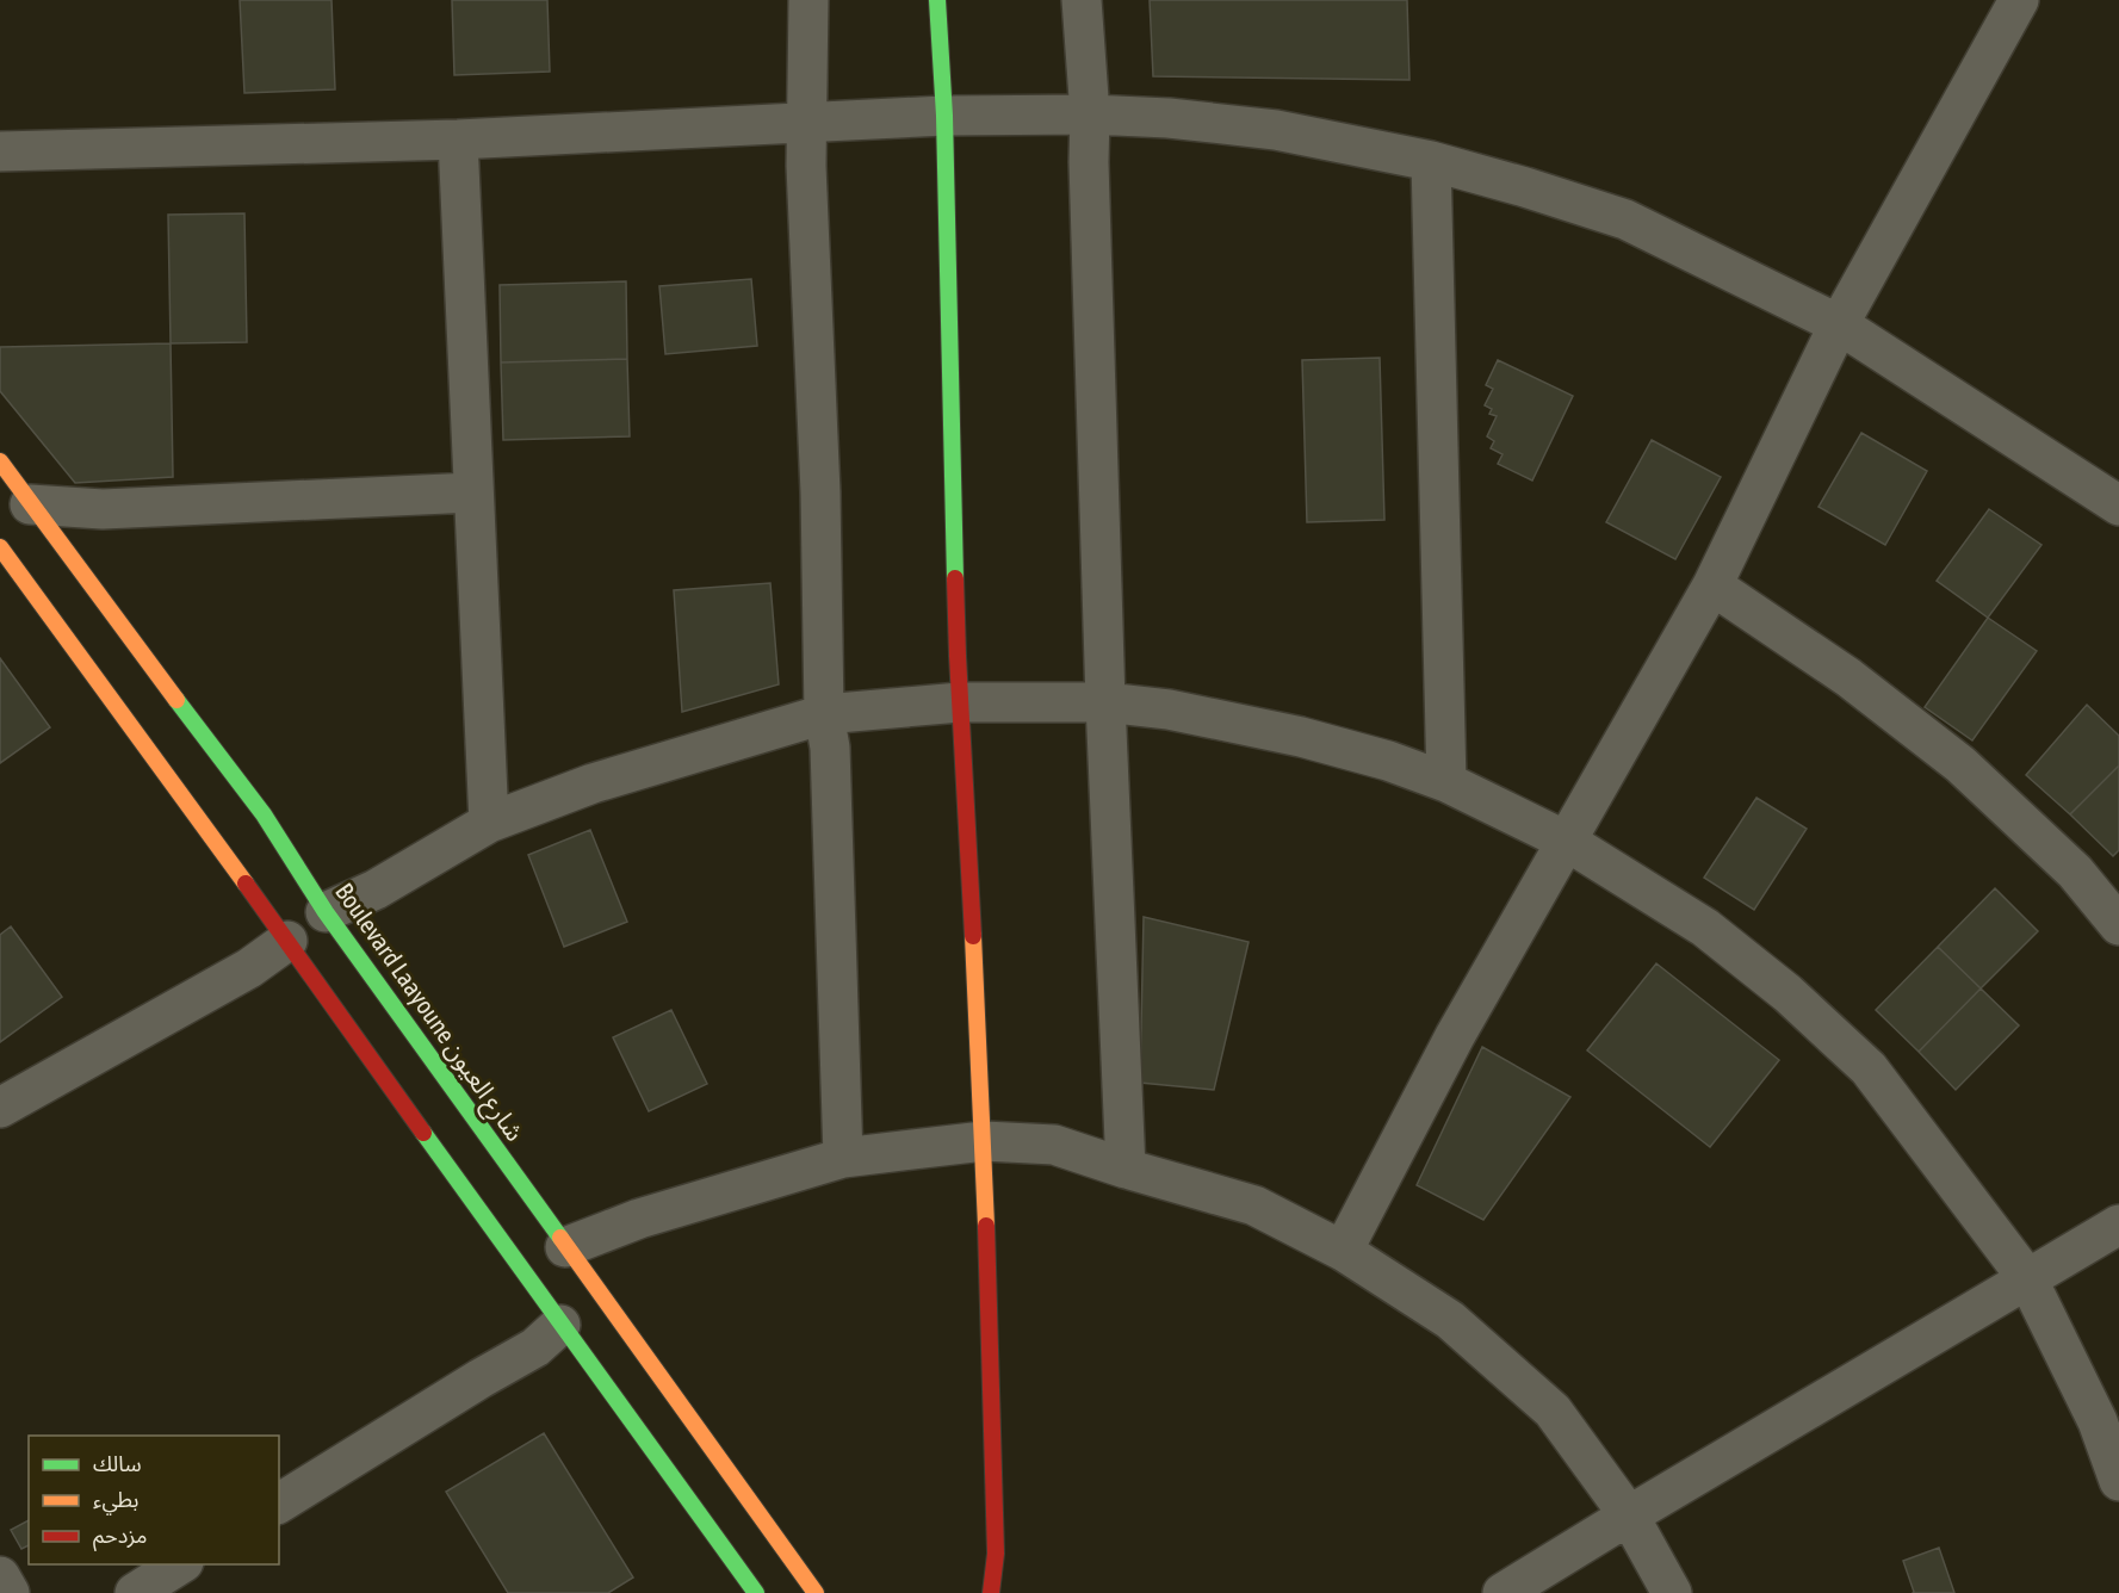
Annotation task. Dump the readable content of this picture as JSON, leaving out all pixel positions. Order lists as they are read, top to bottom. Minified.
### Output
{"streets":{"street":["Boulevard Laayoune شارع العيون"]},"legend":["سالك","بطيء","مزدحم"]}
